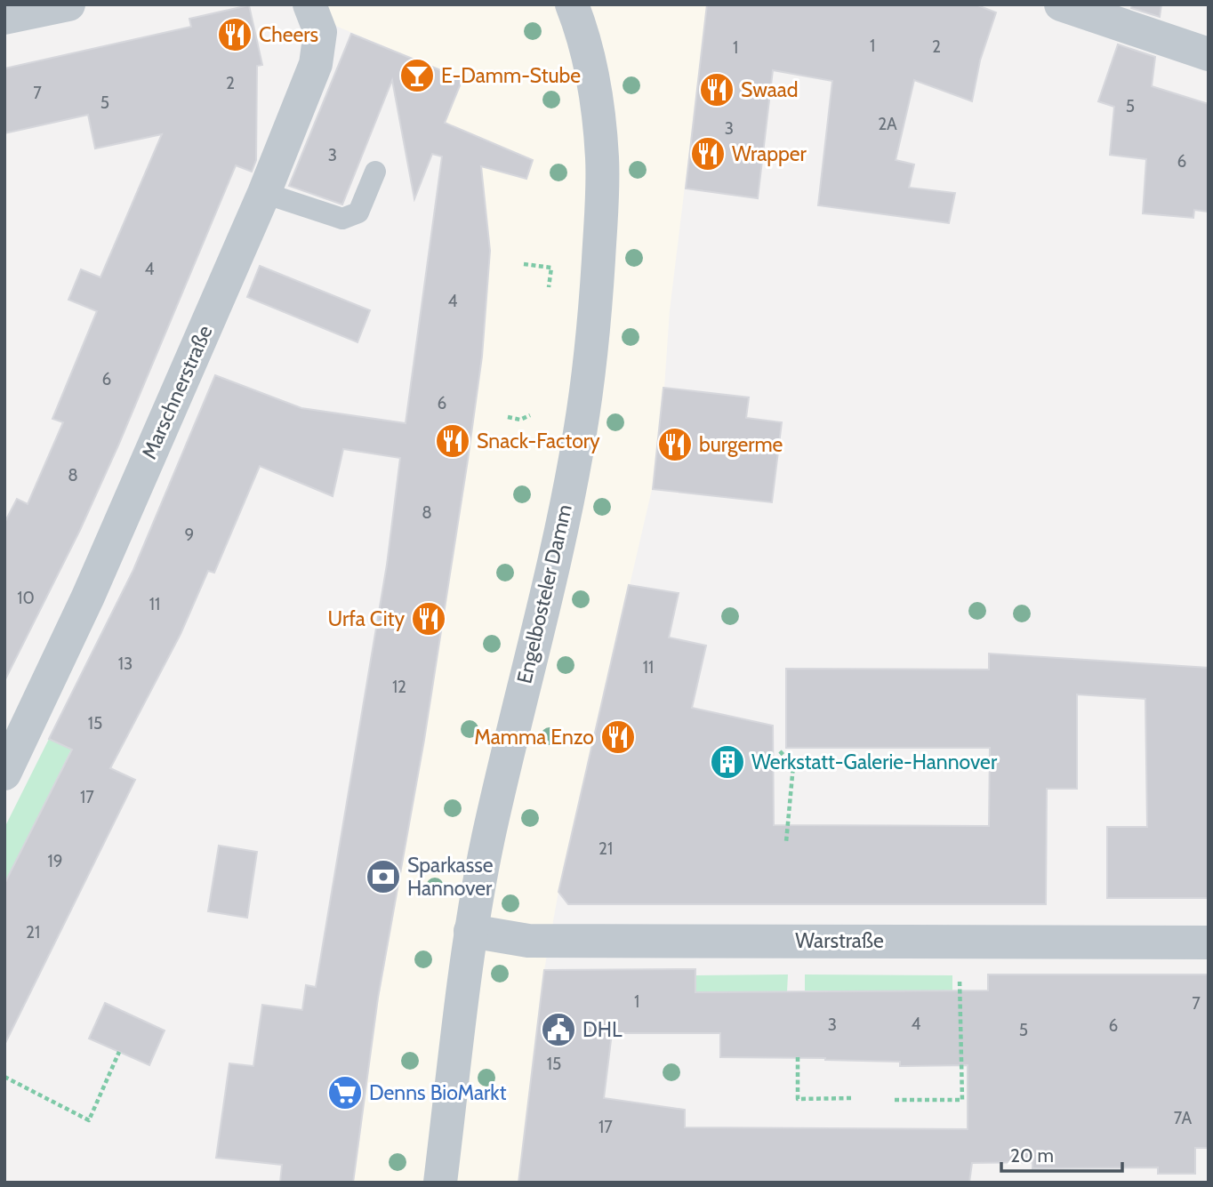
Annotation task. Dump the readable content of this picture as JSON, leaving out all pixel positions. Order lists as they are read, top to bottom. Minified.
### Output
{"streets":{"street":["Marschnerstraße","Engelbosteler Damm","Warstraße"]},"crossings":[["Engelbosteler Damm","Warstraße"]],"places":{"restaurant":["Cheers","Swaad","Wrapper","Snack-Factory","burgerme","Urfa City","Mamma Enzo"],"bar":["E-Damm-Stube"],"building":["Werkstatt-Galerie-Hannover"],"bank":["Sparkasse Hannover"],"public building":["DHL"],"supermarket":["Denns BioMarkt"]},"house_numbers":["1","2","1","2","7","5","5","2A","3","3","6","4","4","6","6","8","8","9","10","11","13","11","12","15","17","21","19","21","1","7","4","3","6","5","15","7A","17"],"scale_bar":"20 m"}
